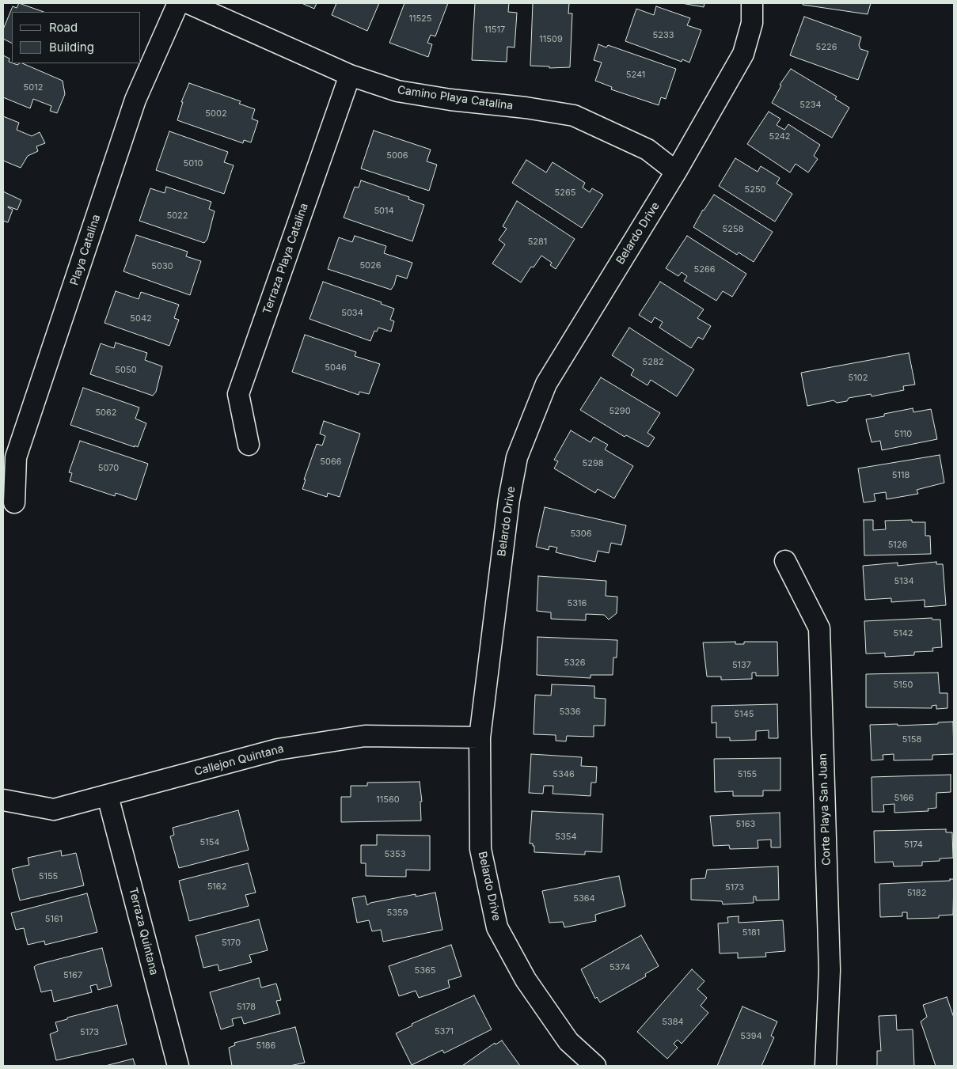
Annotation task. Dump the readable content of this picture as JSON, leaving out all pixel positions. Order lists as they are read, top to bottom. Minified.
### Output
{"streets":{"street":["Camino Playa Catalina","Belardo Drive","Playa Catalina","Terraza Playa Catalina","Callejon Quintana","Corte Playa San Juan","Terraza Quintana"]},"crossings":[["Camino Playa Catalina","Belardo Drive"],["Camino Playa Catalina","Terraza Playa Catalina"],["Belardo Drive","Callejon Quintana"],["Callejon Quintana","Terraza Quintana"]],"house_numbers":["11525","11517","5233","11509","5226","5241","5012","5234","5002","5242","5006","5010","5250","5265","5014","5022","5258","5281","5026","5030","5266","5034","5042","5282","5046","5050","5102","5290","5062","5110","5066","5298","5070","5118","5306","5126","5134","5316","5142","5326","5137","5150","5336","5145","5158","5346","5155","5166","11560","5163","5354","5154","5174","5353","5155","5162","5173","5182","5364","5359","5161","5181","5170","5374","5365","5167","5178","5384","5371","5173","5394","5186"],"legend":["Road","Building"]}
